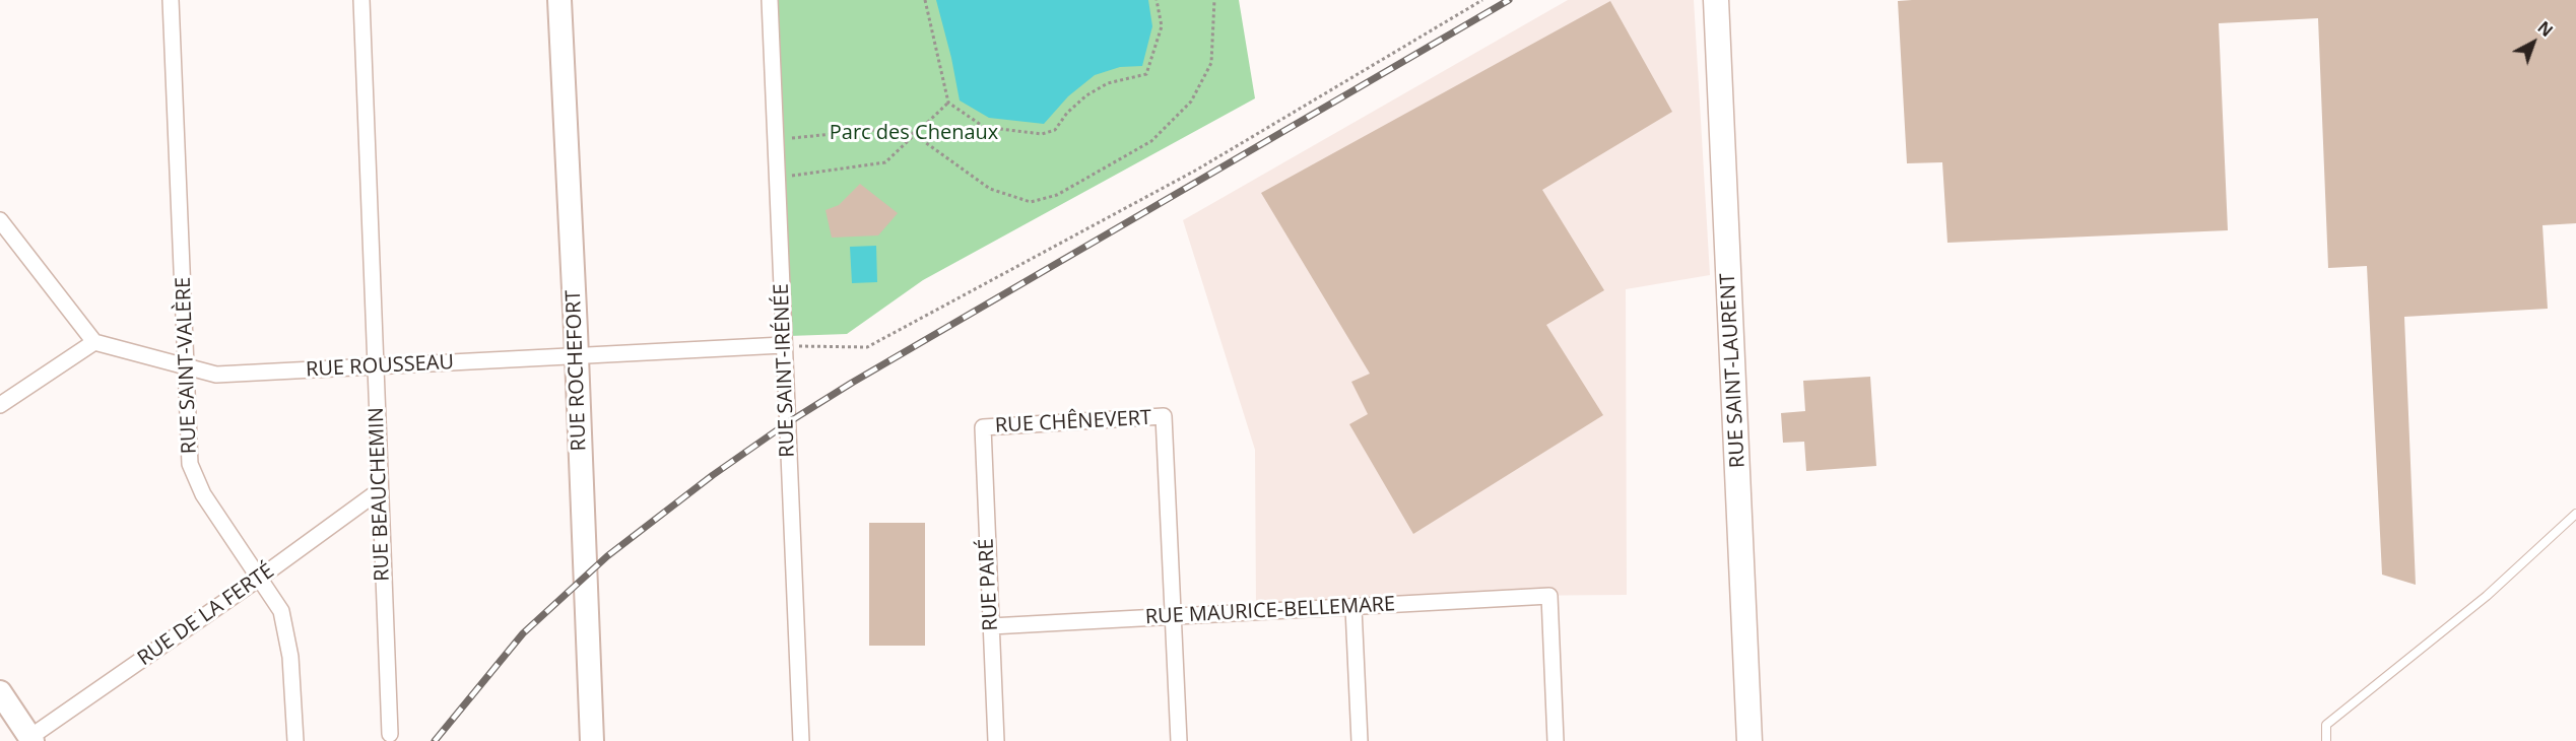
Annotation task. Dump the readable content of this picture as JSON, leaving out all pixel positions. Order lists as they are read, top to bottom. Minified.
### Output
{"streets":{"main road":["RUE SAINT-LAURENT"],"street":["RUE SAINT-VALÈRE","RUE ROUSSEAU","RUE ROCHEFORT","RUE SAINT-IRÉNÉE","RUE CHÊNEVERT","RUE BEAUCHEMIN","RUE PARÉ","RUE MAURICE-BELLEMARE","RUE DE LA FERTÉ"]},"crossings":[["RUE SAINT-VALÈRE","RUE ROUSSEAU"],["RUE SAINT-VALÈRE","RUE DE LA FERTÉ"],["RUE ROUSSEAU","RUE ROCHEFORT"],["RUE ROUSSEAU","RUE SAINT-IRÉNÉE"],["RUE ROUSSEAU","RUE BEAUCHEMIN"],["RUE CHÊNEVERT","RUE PARÉ"],["RUE CHÊNEVERT","RUE MAURICE-BELLEMARE"],["RUE BEAUCHEMIN","RUE DE LA FERTÉ"],["RUE PARÉ","RUE MAURICE-BELLEMARE"]],"parks":["Parc des Chenaux"],"north":"top right"}
